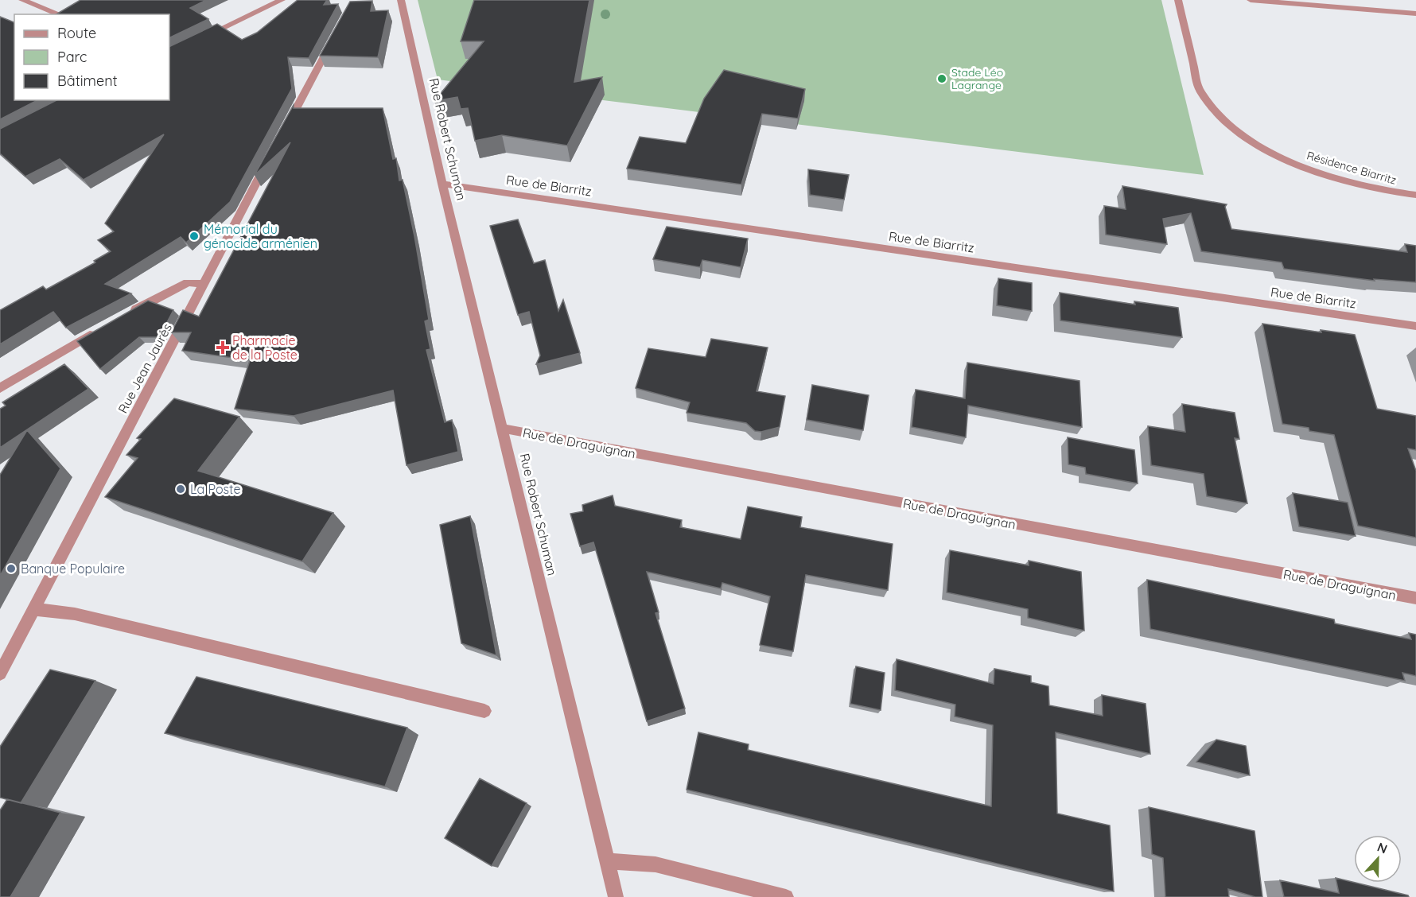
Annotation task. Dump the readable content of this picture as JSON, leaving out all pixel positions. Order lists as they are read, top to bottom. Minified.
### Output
{"streets":{"street":["Rue Robert Schuman","Résidence Biarritz","Rue de Biarritz","Rue Jean Jaurès","Rue de Draguignan"]},"crossings":[["Rue Robert Schuman","Rue de Biarritz"],["Rue Robert Schuman","Rue de Draguignan"]],"places":{"other":["Stade Léo Lagrange","Mémorial du génocide arménien","La Poste","Banque Populaire"],"health":["Pharmacie de la Poste"]},"legend":["Route","Parc","Bâtiment"],"north":"top"}
